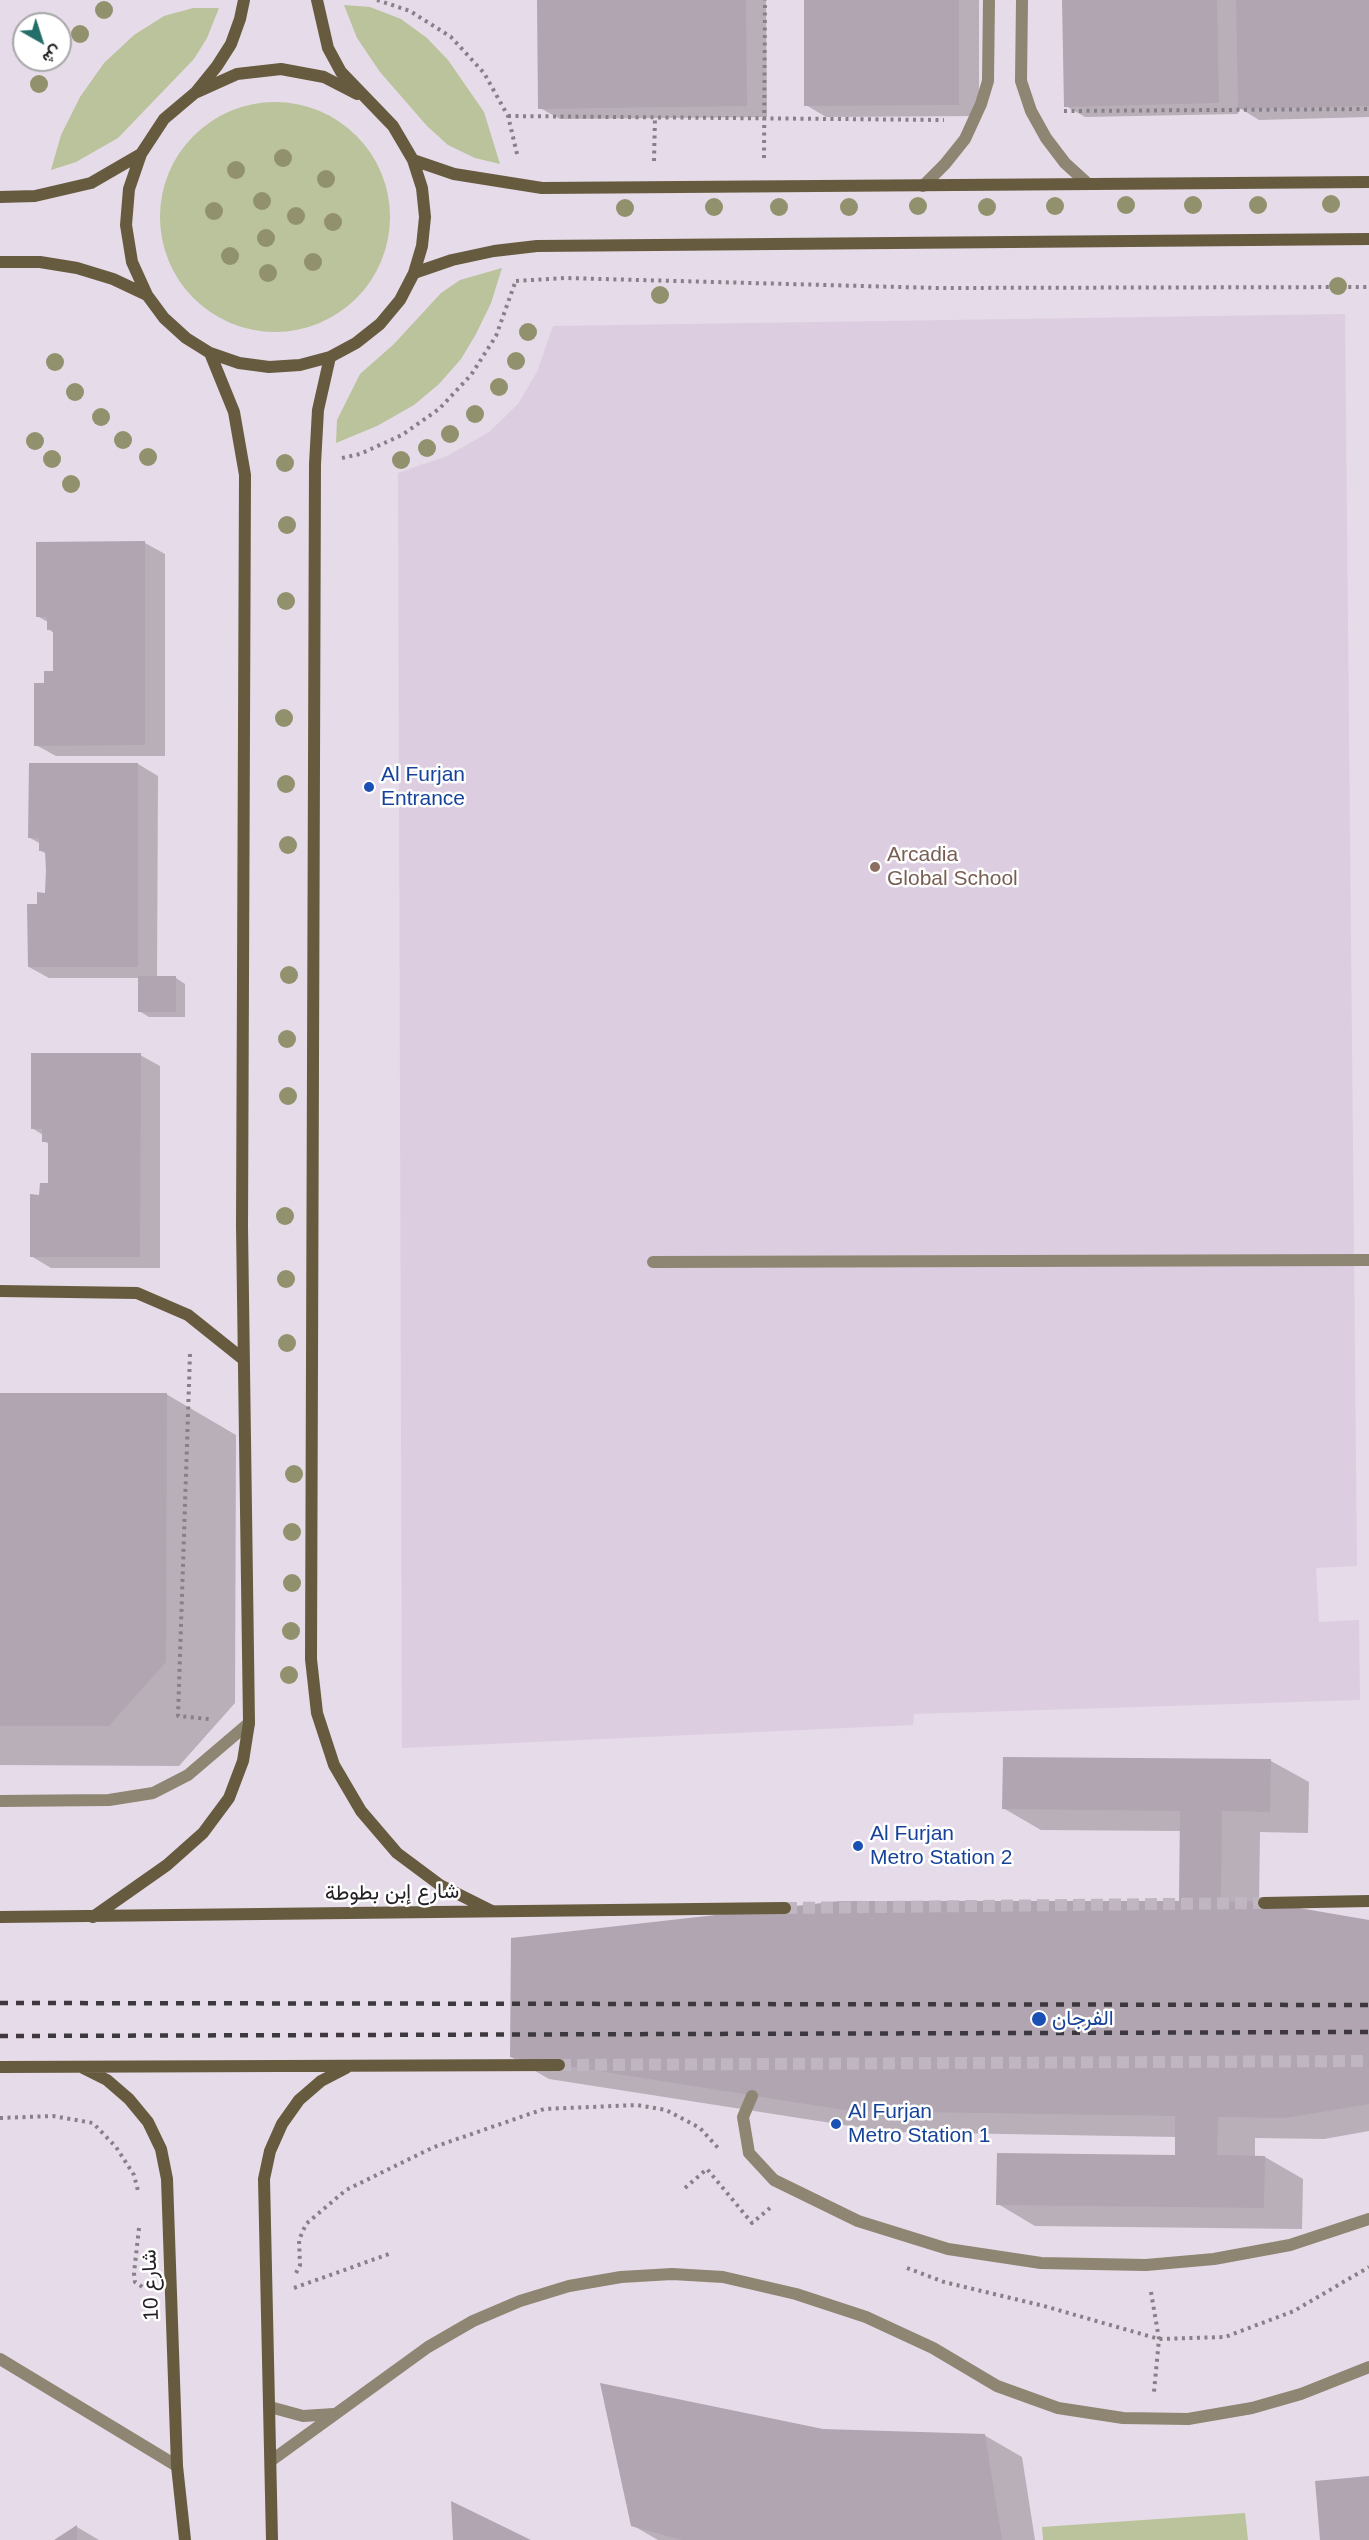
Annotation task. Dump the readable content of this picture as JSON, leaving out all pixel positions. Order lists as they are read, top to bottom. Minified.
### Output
{"streets":{"street":["شارع إبن بطوطة","شارع 10"]},"places":["Al Furjan Entrance","Arcadia Global School","Al Furjan Metro Station 2","الفرجان","Al Furjan Metro Station 1"],"north":"bottom right"}
